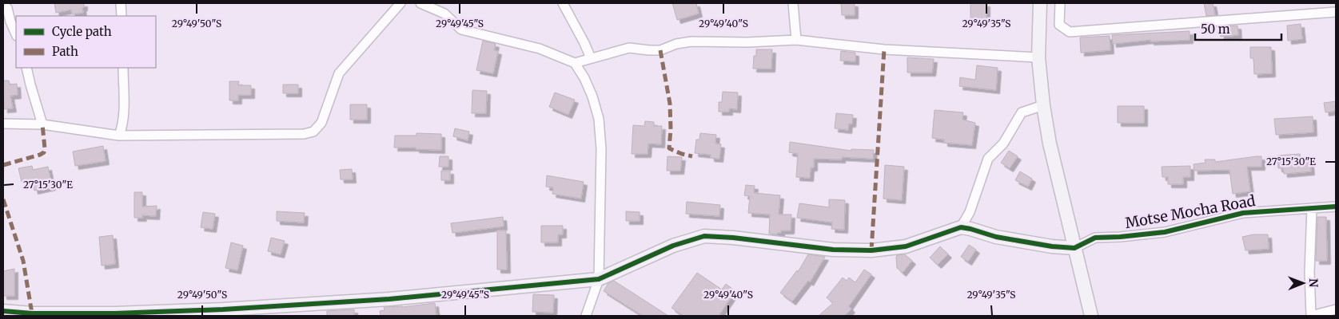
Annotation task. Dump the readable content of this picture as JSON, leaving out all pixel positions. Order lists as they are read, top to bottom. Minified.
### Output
{"streets":{"street":["Motse Mocha Road"]},"legend":["Cycle path","Path"],"scale_bar":"50 m","north":"right","coordinates":["29°49'50\"S","29°49'45\"S","29°49'40\"S","29°49'35\"S","27°15'30\"E"]}
